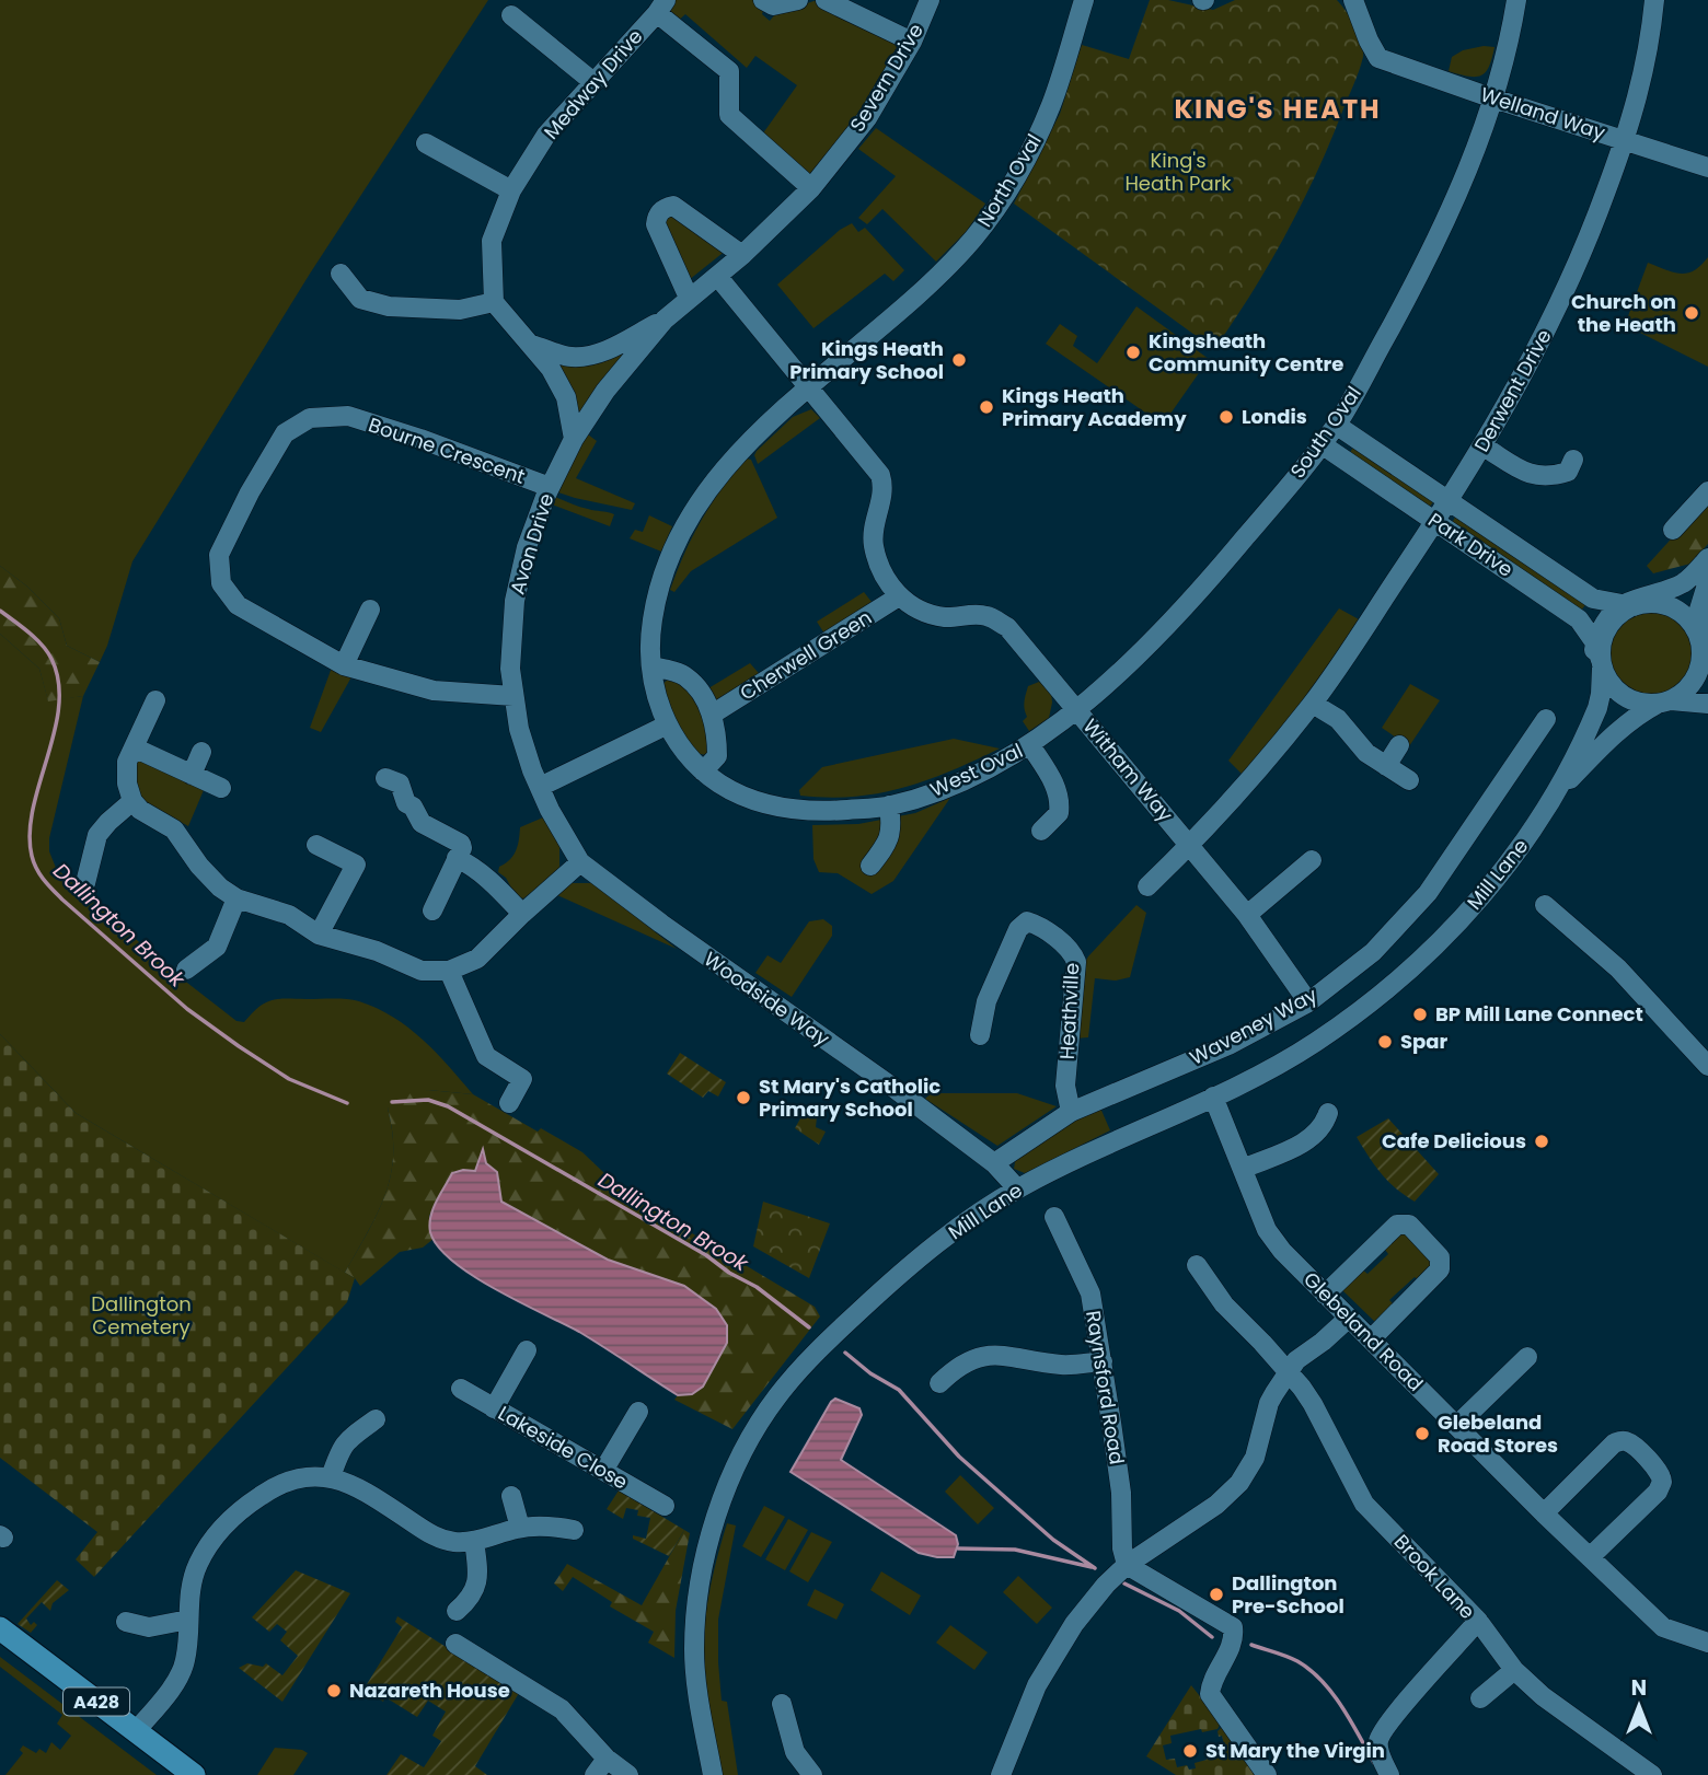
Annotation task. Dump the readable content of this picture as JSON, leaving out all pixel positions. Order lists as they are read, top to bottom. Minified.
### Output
{"streets":{"main road":["A428"],"street":["Severn Drive","Medway Drive","Welland Way","North Oval","Derwent Drive","South Oval","Bourne Crescent","Avon Drive","Park Drive","Cherwell Green","West Oval","Witham Way","Mill Lane","Woodside Way","Heathville","Waveney Way","Glebeland Road","Raynsford Road","Lakeside Close","Brook Lane"]},"crossings":[["Severn Drive","Avon Drive"],["Welland Way","Derwent Drive"],["Welland Way","South Oval"],["North Oval","West Oval"],["Derwent Drive","Park Drive"],["Derwent Drive","Witham Way"],["South Oval","Park Drive"],["South Oval","West Oval"],["South Oval","Witham Way"],["Bourne Crescent","Avon Drive"],["Avon Drive","Woodside Way"],["Park Drive","Mill Lane"],["Cherwell Green","Witham Way"],["West Oval","Witham Way"],["Witham Way","Waveney Way"],["Mill Lane","Woodside Way"],["Mill Lane","Glebeland Road"],["Woodside Way","Waveney Way"],["Heathville","Waveney Way"]],"districts":["KING'S HEATH"],"water":["Dallington Brook"],"parks":["King's Heath Park","Dallington Cemetery"],"places":["Church on the Heath","Kingsheath Community Centre","Kings Heath Primary School","Kings Heath Primary Academy","Londis","BP Mill Lane Connect","Spar","St Mary's Catholic Primary School","Cafe Delicious","Glebeland Road Stores","Dallington Pre-School","Nazareth House","St Mary the Virgin"],"north":"top"}
